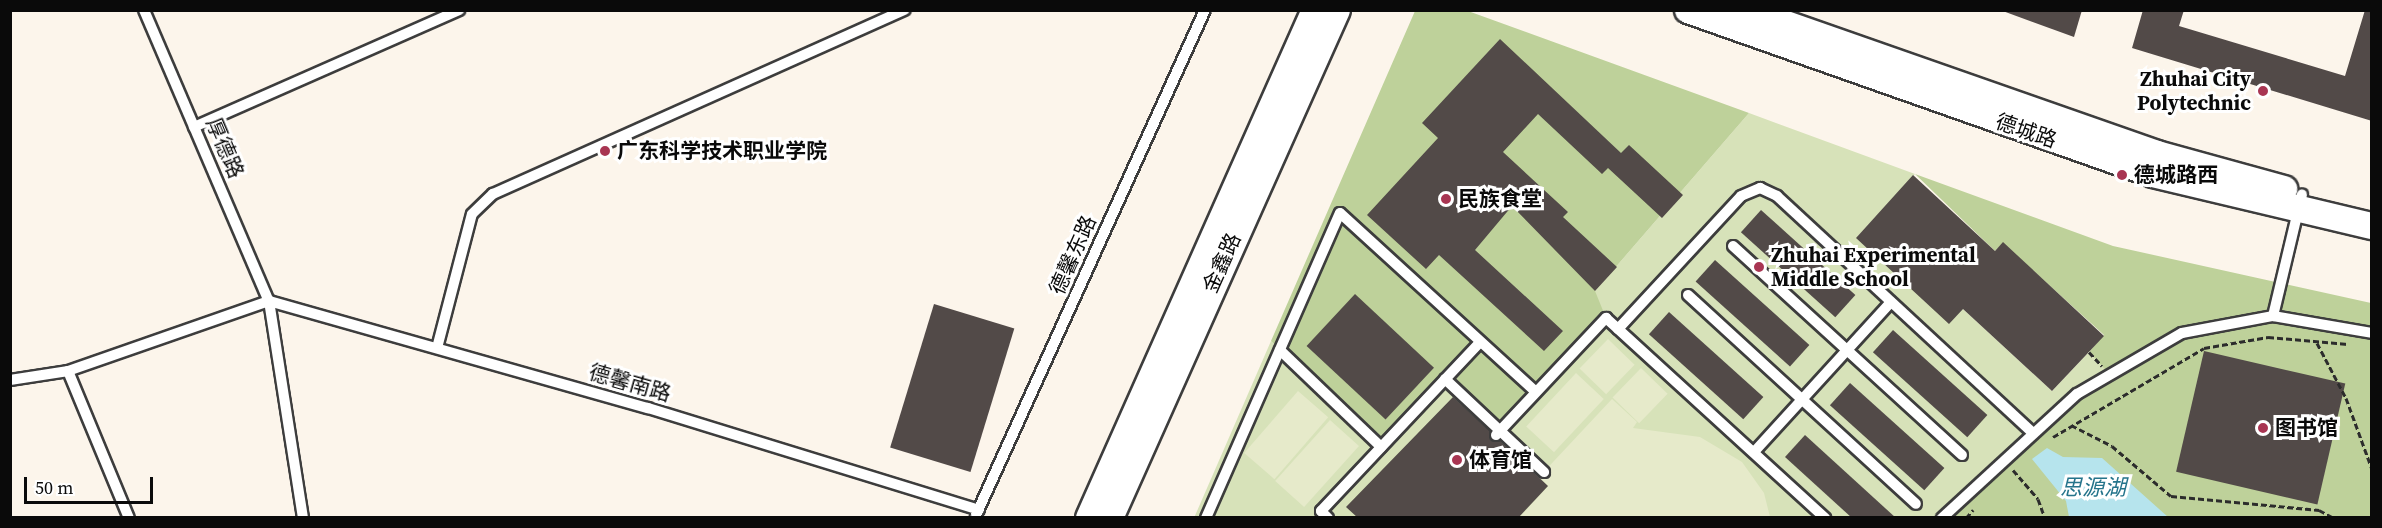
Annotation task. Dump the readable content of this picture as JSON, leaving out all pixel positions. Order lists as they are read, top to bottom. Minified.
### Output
{"streets":{"street":["德城路","金鑫路"],"lane":["厚德路","德馨东路","德馨南路"]},"crossings":[["厚德路","德馨南路"],["德馨东路","德馨南路"]],"water":["思源湖"],"places":["Zhuhai City Polytechnic","广东科学技术职业学院","德城路西","民族食堂","Zhuhai Experimental Middle School","图书馆","体育馆"],"scale_bar":"50 m"}
